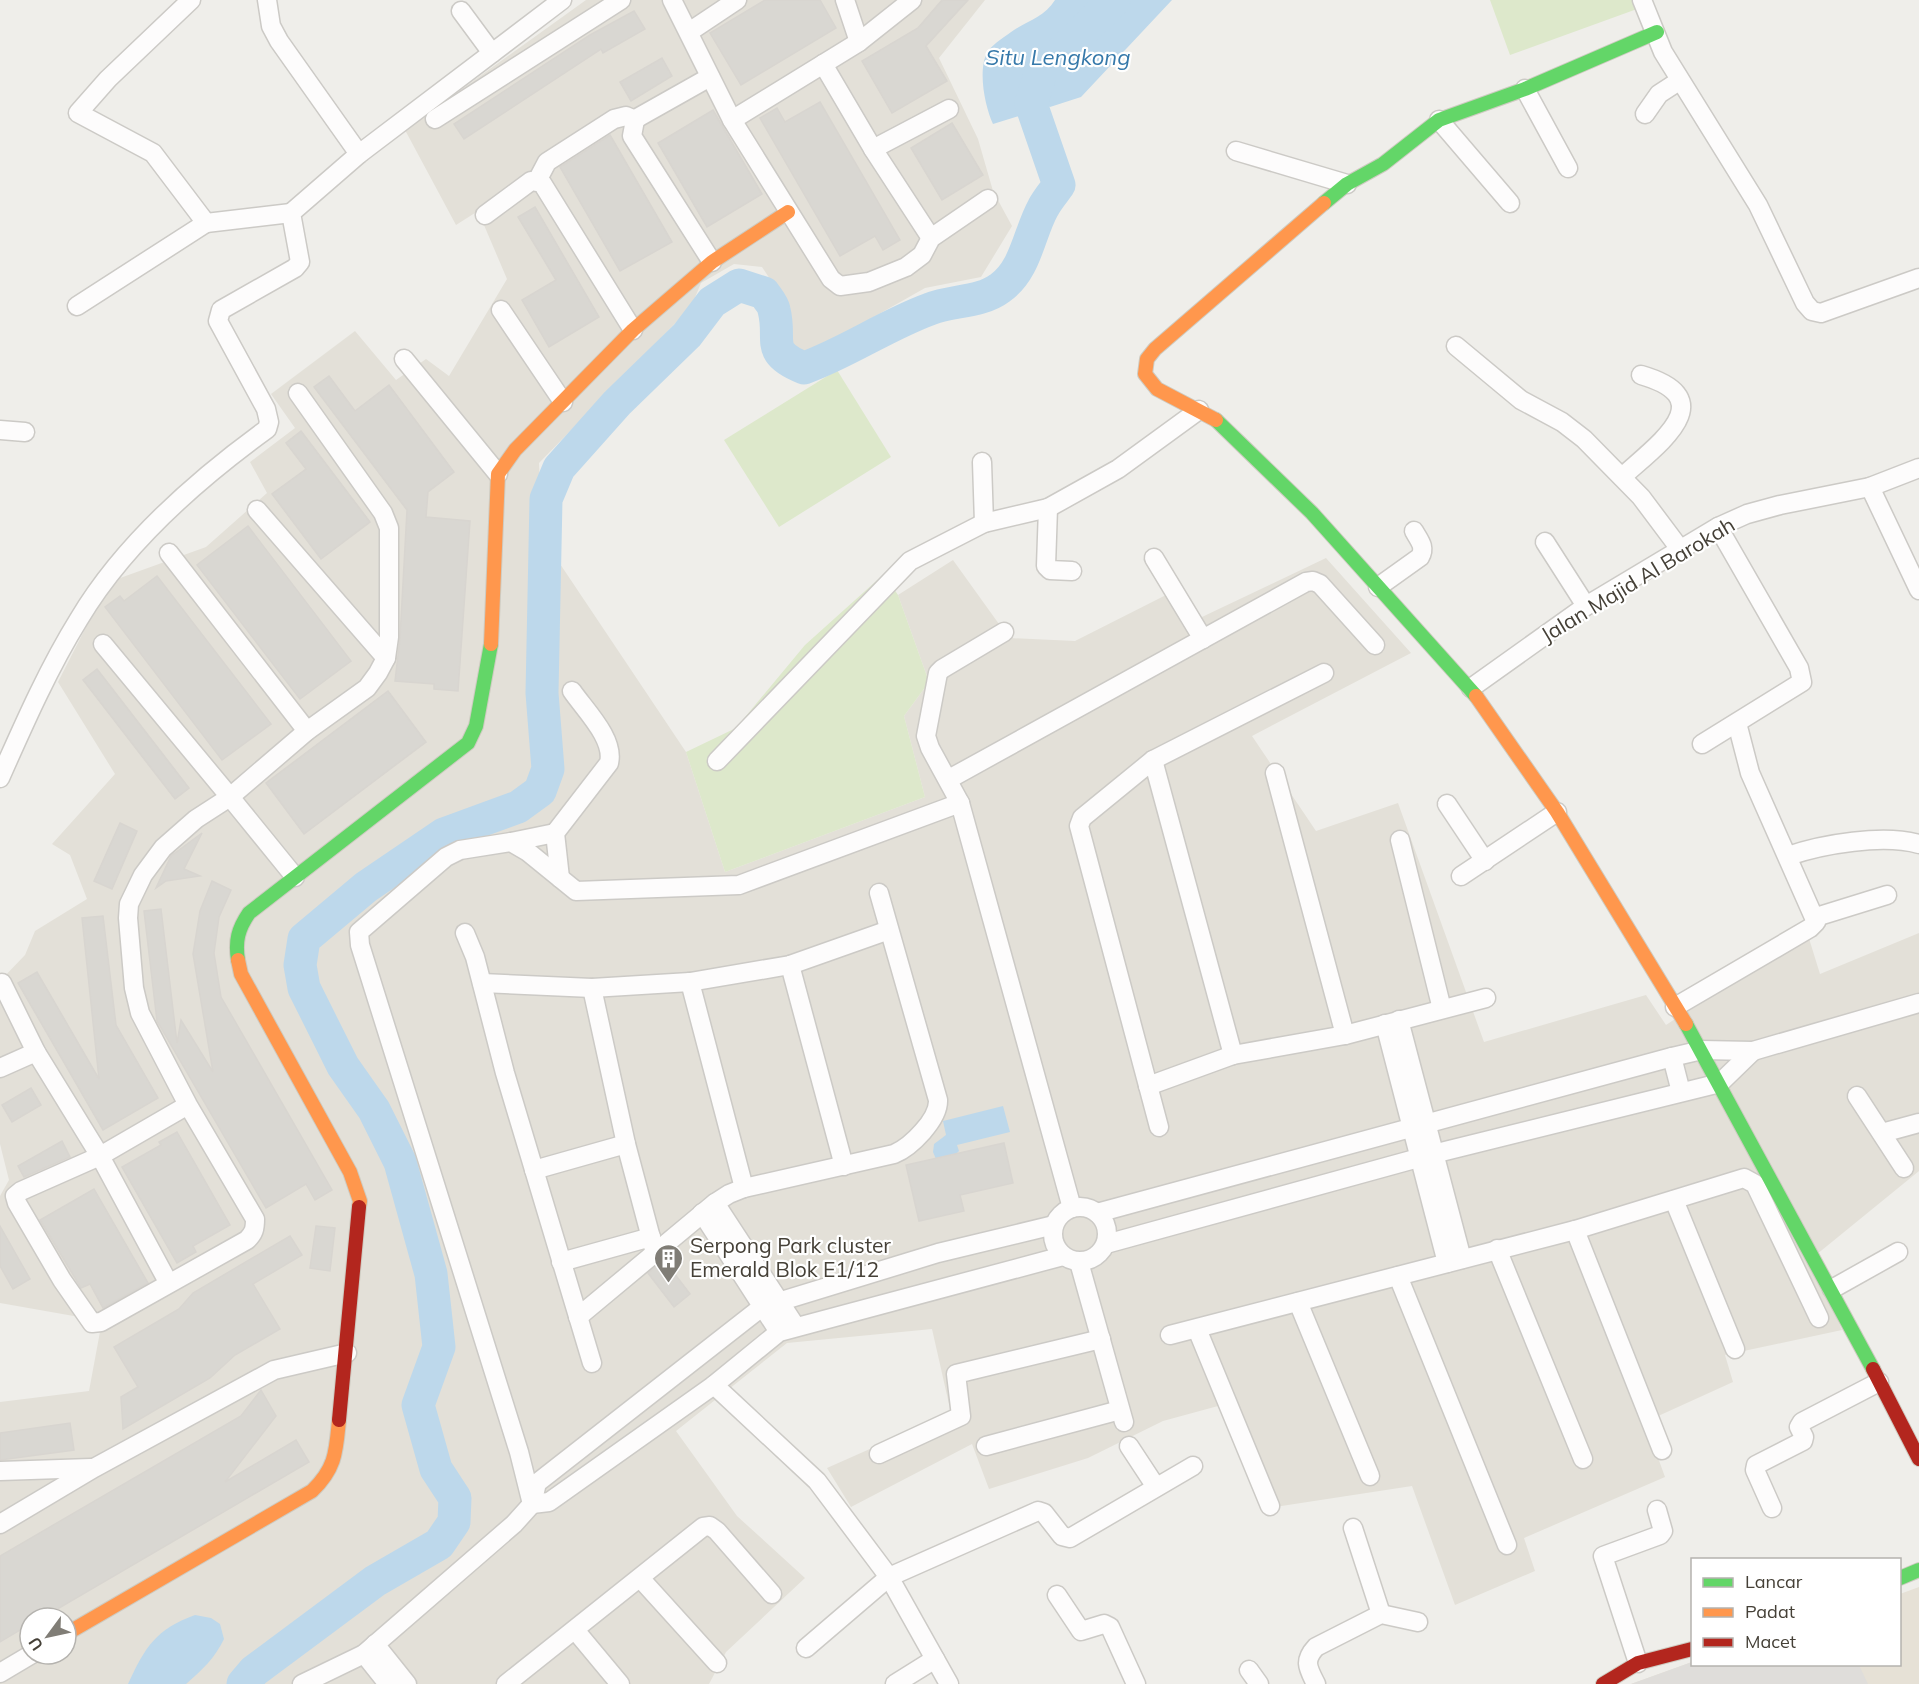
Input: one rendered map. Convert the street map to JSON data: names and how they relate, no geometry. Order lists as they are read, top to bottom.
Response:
{
  "streets": {
    "street": ["Jalan Majid Al Barokah"]
  },
  "water": ["Situ Lengkong"],
  "places": {
    "building": ["Serpong Park cluster Emerald Blok E1/12"]
  },
  "legend": ["Lancar", "Padat", "Macet"],
  "north": "bottom left"
}
